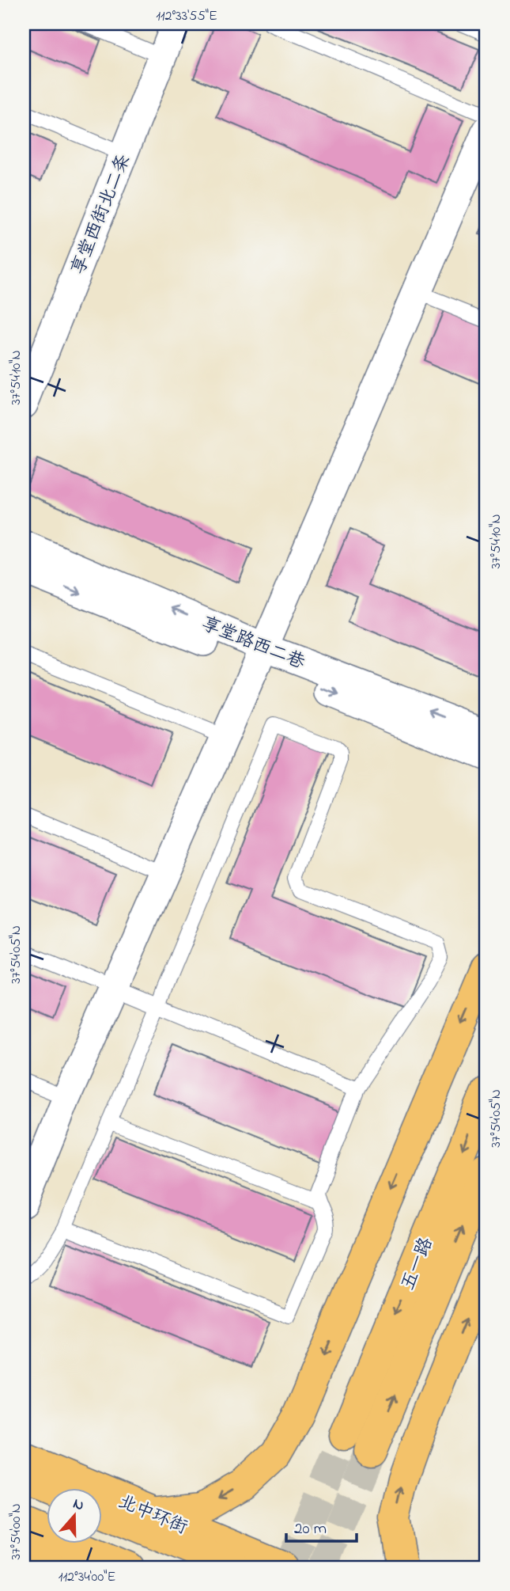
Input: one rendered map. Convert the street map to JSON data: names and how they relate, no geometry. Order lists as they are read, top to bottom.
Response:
{
  "streets": {
    "main road": ["五一路", "北中环街"],
    "street": ["享堂西街北二条", "享堂路西二巷"]
  },
  "scale_bar": "20 m",
  "north": "top",
  "coordinates": [
    "112°33'55\"E",
    "37°54'10\"N",
    "37°54'05\"N",
    "37°54'00\"N",
    "112°34'00\"E"
  ]
}
